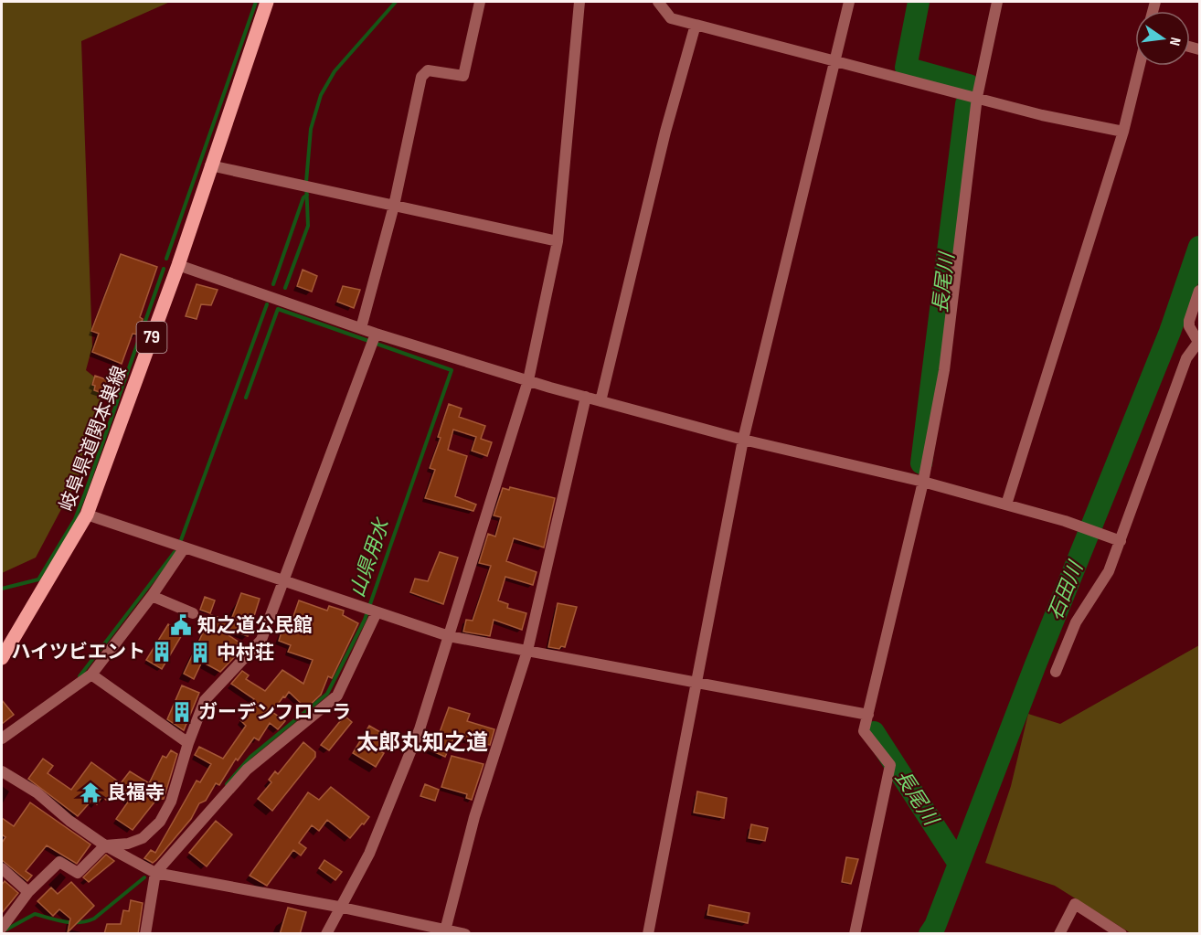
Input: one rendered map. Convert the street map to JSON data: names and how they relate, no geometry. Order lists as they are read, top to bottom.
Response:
{
  "streets": {
    "main road": ["79", "岐阜県道関本巣線"]
  },
  "districts": ["太郎丸知之道"],
  "water": ["長尾川", "山県用水", "石田川"],
  "places": {
    "public building": ["知之道公民館"],
    "building": ["ハイツビエント", "中村荘", "ガーデンフローラ"],
    "temple": ["良福寺"]
  },
  "north": "right"
}
